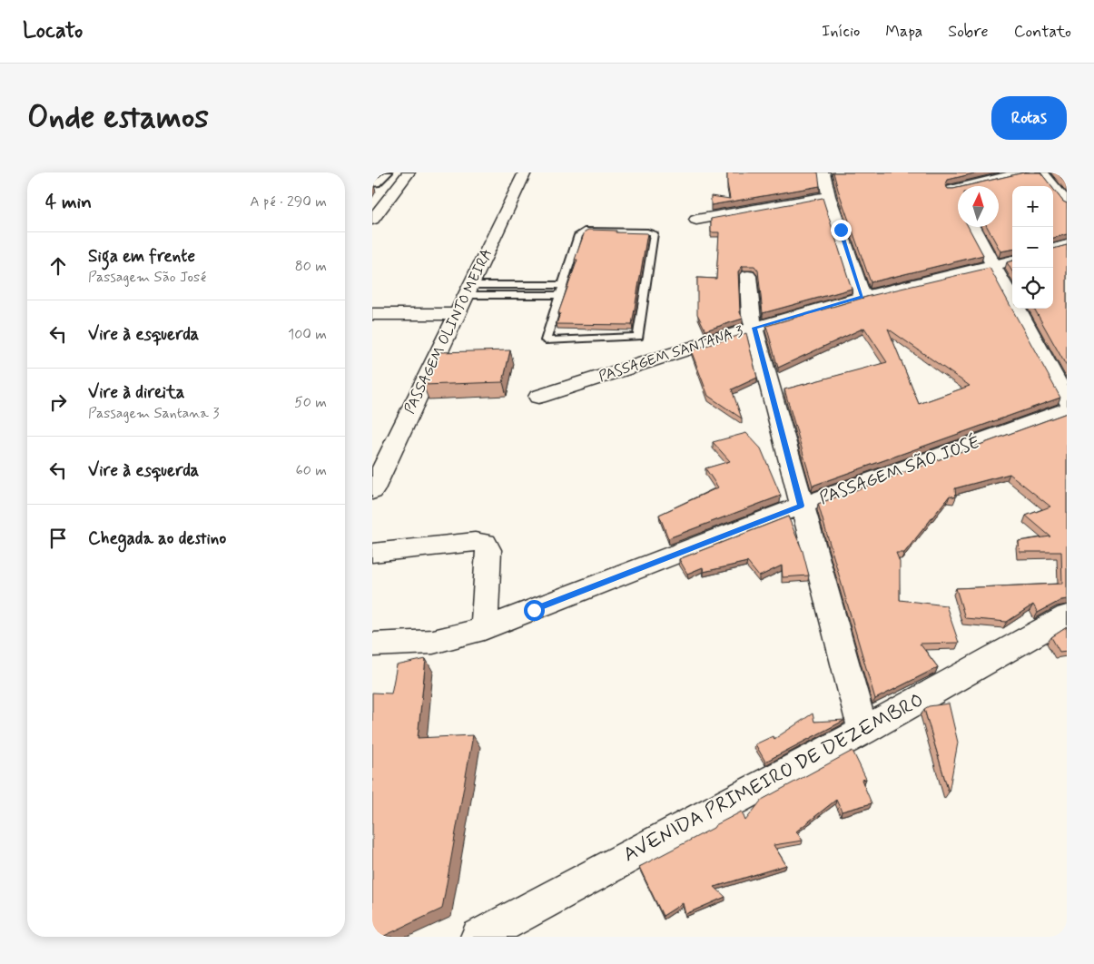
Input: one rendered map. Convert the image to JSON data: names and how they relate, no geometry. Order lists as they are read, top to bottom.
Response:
{
  "streets": {
    "street": [
      "PASSAGEM OLINTO MEIRA",
      "PASSAGEM SANTANA 3",
      "PASSAGEM SÃO JOSÉ",
      "AVENIDA PRIMEIRO DE DEZEMBRO"
    ]
  },
  "north": "top",
  "page": {
    "header": "Locato",
    "nav": [
      "Início",
      "Mapa",
      "Sobre",
      "Contato"
    ],
    "buttons": "Rotas",
    "title": "Onde estamos",
    "heading": ["4 min", "A pé · 290 m"],
    "map_buttons": ["+", "−"],
    "list": [
      ["Siga em frente", "Passagem São José", "80 m"],
      ["Vire à esquerda", "100 m"],
      ["Vire à direita", "Passagem Santana 3", "50 m"],
      ["Vire à esquerda", "60 m"],
      "Chegada ao destino"
    ]
  }
}
